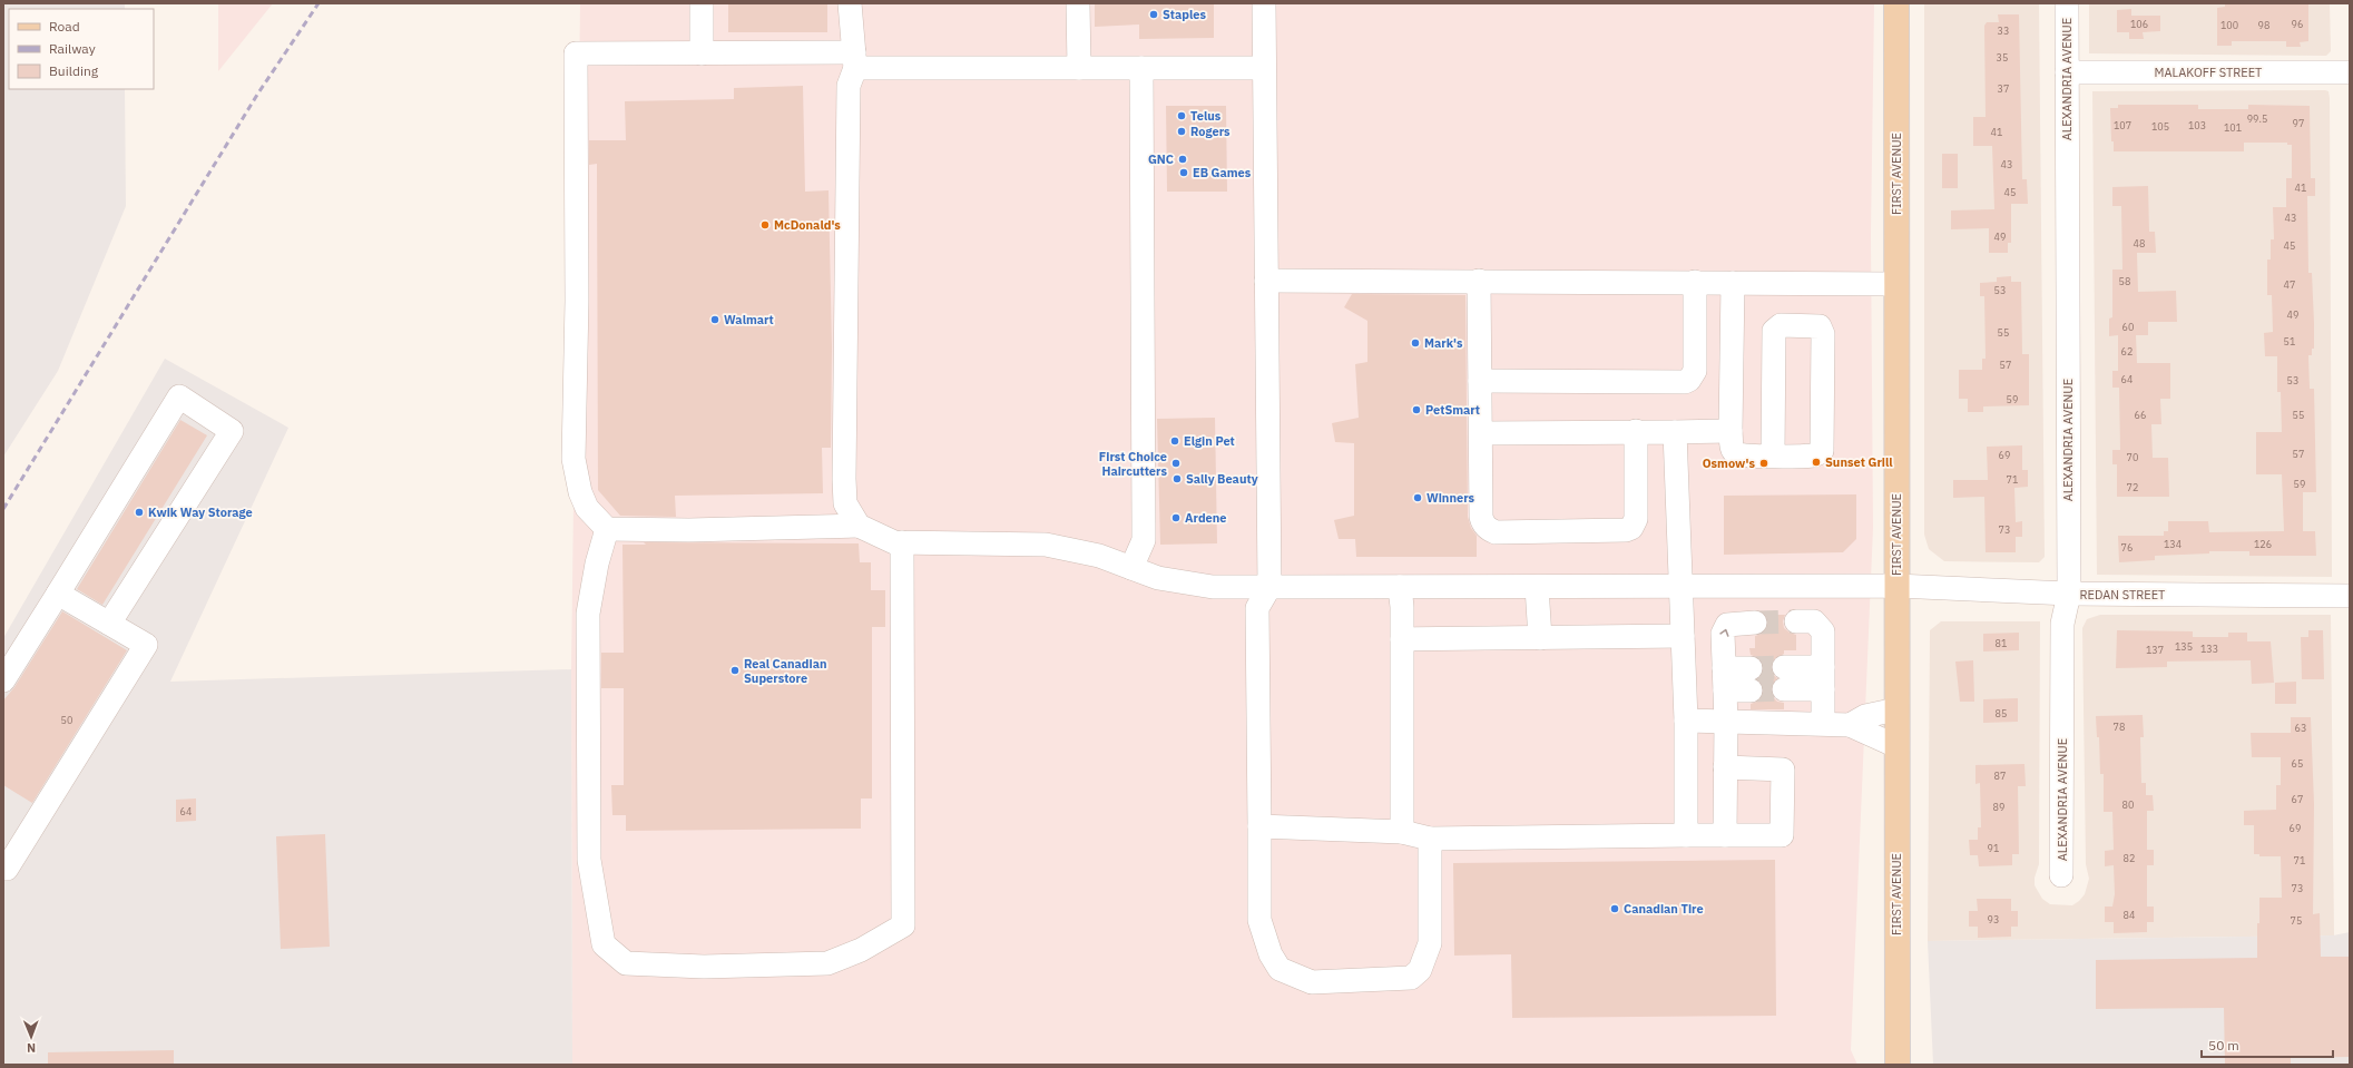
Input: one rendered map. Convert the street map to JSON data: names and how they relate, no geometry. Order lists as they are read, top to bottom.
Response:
{
  "streets": {
    "main road": ["FIRST AVENUE"],
    "street": ["MALAKOFF STREET", "ALEXANDRIA AVENUE", "REDAN STREET"]
  },
  "crossings": [
    ["MALAKOFF STREET", "ALEXANDRIA AVENUE"],
    ["ALEXANDRIA AVENUE", "REDAN STREET"],
    ["FIRST AVENUE", "REDAN STREET"]
  ],
  "places": [
    "Staples",
    "Telus",
    "Rogers",
    "GNC",
    "EB Games",
    "McDonald's",
    "Walmart",
    "Mark's",
    "PetSmart",
    "Elgin Pet",
    "Sunset Grill",
    "First Choice Haircutters",
    "Osmow's",
    "Sally Beauty",
    "Winners",
    "Kwik Way Storage",
    "Ardene",
    "Real Canadian Superstore",
    "Canadian Tire"
  ],
  "house_numbers": [
    "106",
    "96",
    "100",
    "98",
    "33",
    "35",
    "37",
    "99.5",
    "97",
    "107",
    "103",
    "105",
    "101",
    "41",
    "43",
    "41",
    "45",
    "43",
    "49",
    "48",
    "45",
    "58",
    "47",
    "53",
    "49",
    "60",
    "55",
    "51",
    "62",
    "57",
    "64",
    "53",
    "59",
    "66",
    "55",
    "57",
    "69",
    "70",
    "71",
    "59",
    "72",
    "73",
    "134",
    "126",
    "76",
    "81",
    "135",
    "133",
    "137",
    "85",
    "50",
    "78",
    "63",
    "65",
    "87",
    "67",
    "80",
    "89",
    "64",
    "69",
    "91",
    "82",
    "71",
    "73",
    "84",
    "93",
    "75"
  ],
  "legend": ["Road", "Railway", "Building"],
  "scale_bar": "50 m",
  "north": "bottom"
}
